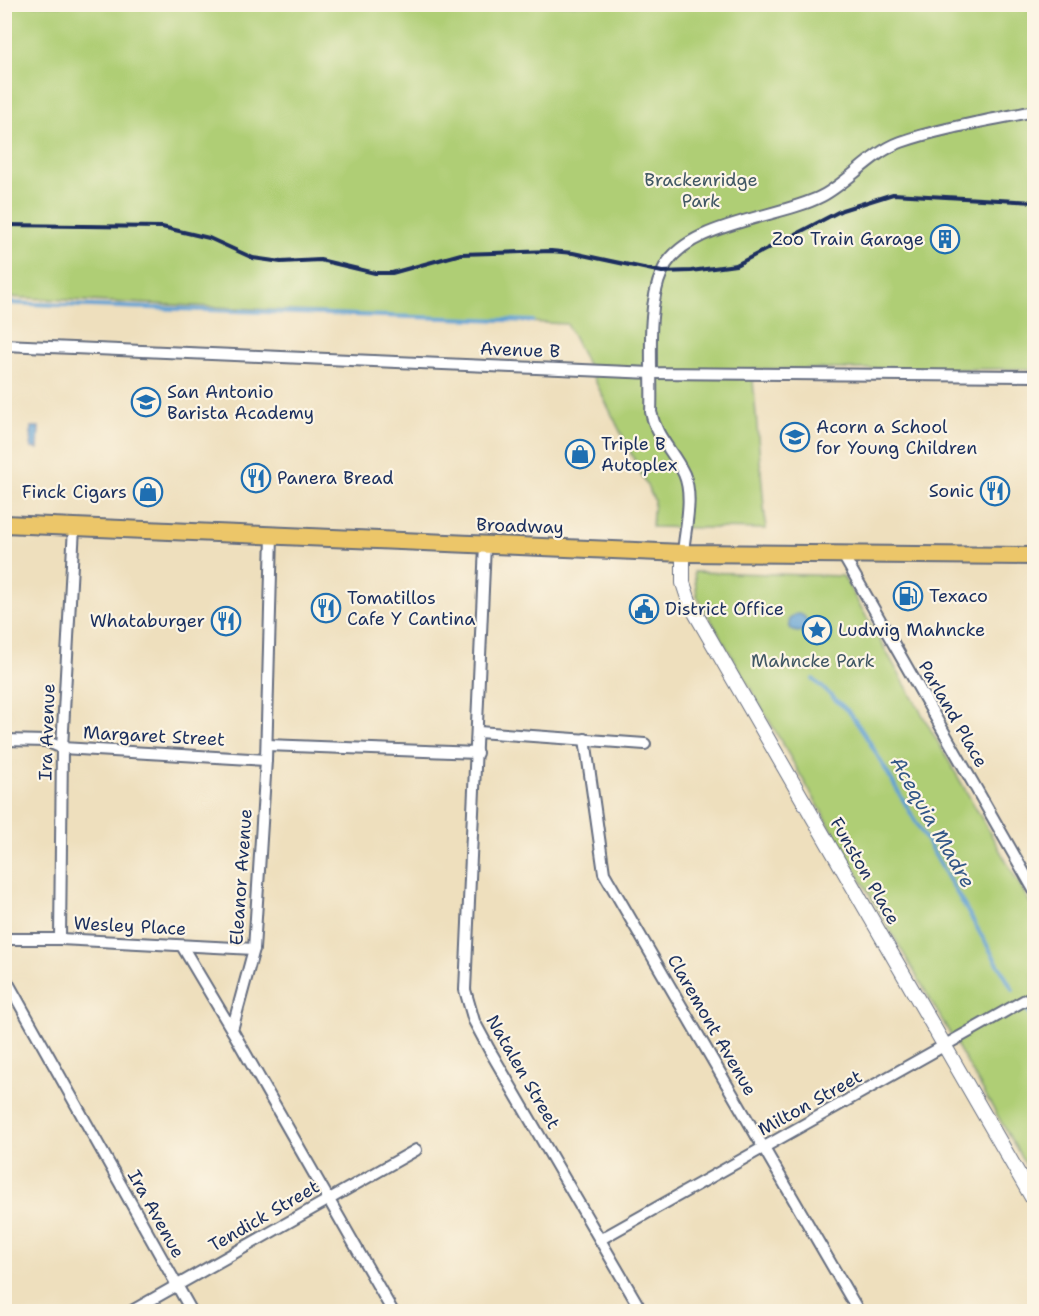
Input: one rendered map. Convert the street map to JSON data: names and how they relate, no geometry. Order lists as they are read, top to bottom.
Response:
{
  "streets": {
    "main road": ["Broadway"],
    "street": [
      "Avenue B",
      "Parland Place",
      "Ira Avenue",
      "Margaret Street",
      "Funston Place",
      "Eleanor Avenue",
      "Wesley Place",
      "Claremont Avenue",
      "Natalen Street",
      "Milton Street",
      "Tendick Street"
    ]
  },
  "crossings": [
    ["Broadway", "Parland Place"],
    ["Broadway", "Ira Avenue"],
    ["Broadway", "Funston Place"],
    ["Ira Avenue", "Margaret Street"],
    ["Ira Avenue", "Wesley Place"],
    ["Ira Avenue", "Tendick Street"],
    ["Margaret Street", "Eleanor Avenue"],
    ["Funston Place", "Milton Street"],
    ["Eleanor Avenue", "Wesley Place"],
    ["Claremont Avenue", "Milton Street"],
    ["Natalen Street", "Milton Street"]
  ],
  "water": ["Acequia Madre"],
  "parks": ["Brackenridge Park", "Mahncke Park"],
  "places": {
    "building": ["Zoo Train Garage"],
    "school or university": ["San Antonio Barista Academy", "Acorn a School for Young Children"],
    "shop": ["Triple B Autoplex", "Finck Cigars"],
    "restaurant": [
      "Panera Bread",
      "Sonic",
      "Tomatillos Cafe Y Cantina",
      "Whataburger"
    ],
    "fuel station": ["Texaco"],
    "public building": ["District Office"],
    "place": ["Ludwig Mahncke"]
  }
}
